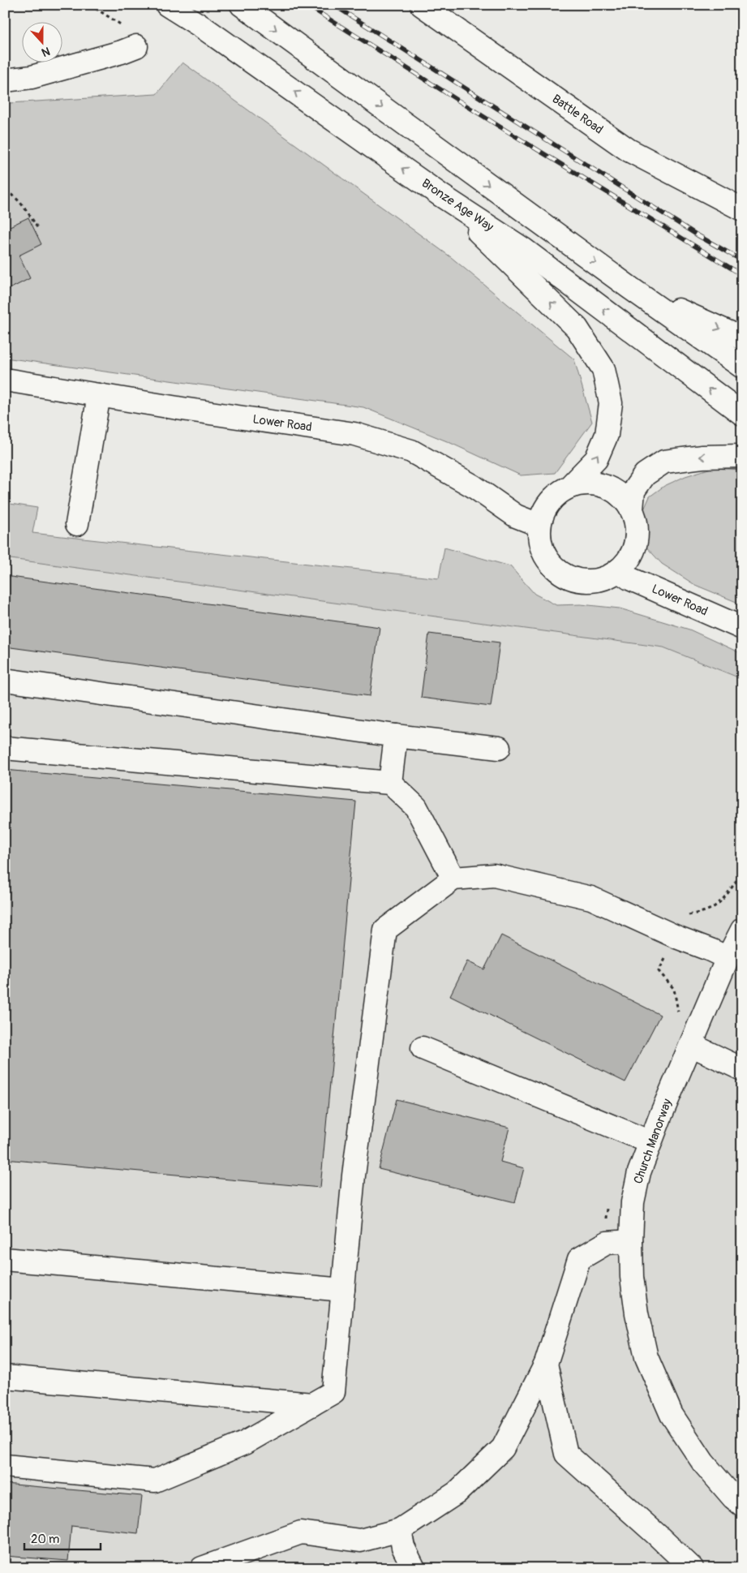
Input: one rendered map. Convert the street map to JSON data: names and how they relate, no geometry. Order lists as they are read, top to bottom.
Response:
{
  "streets": {
    "main road": [
      "Battle Road",
      "Bronze Age Way",
      "Lower Road",
      "Church Manorway"
    ]
  },
  "scale_bar": "20 m",
  "north": "bottom"
}
